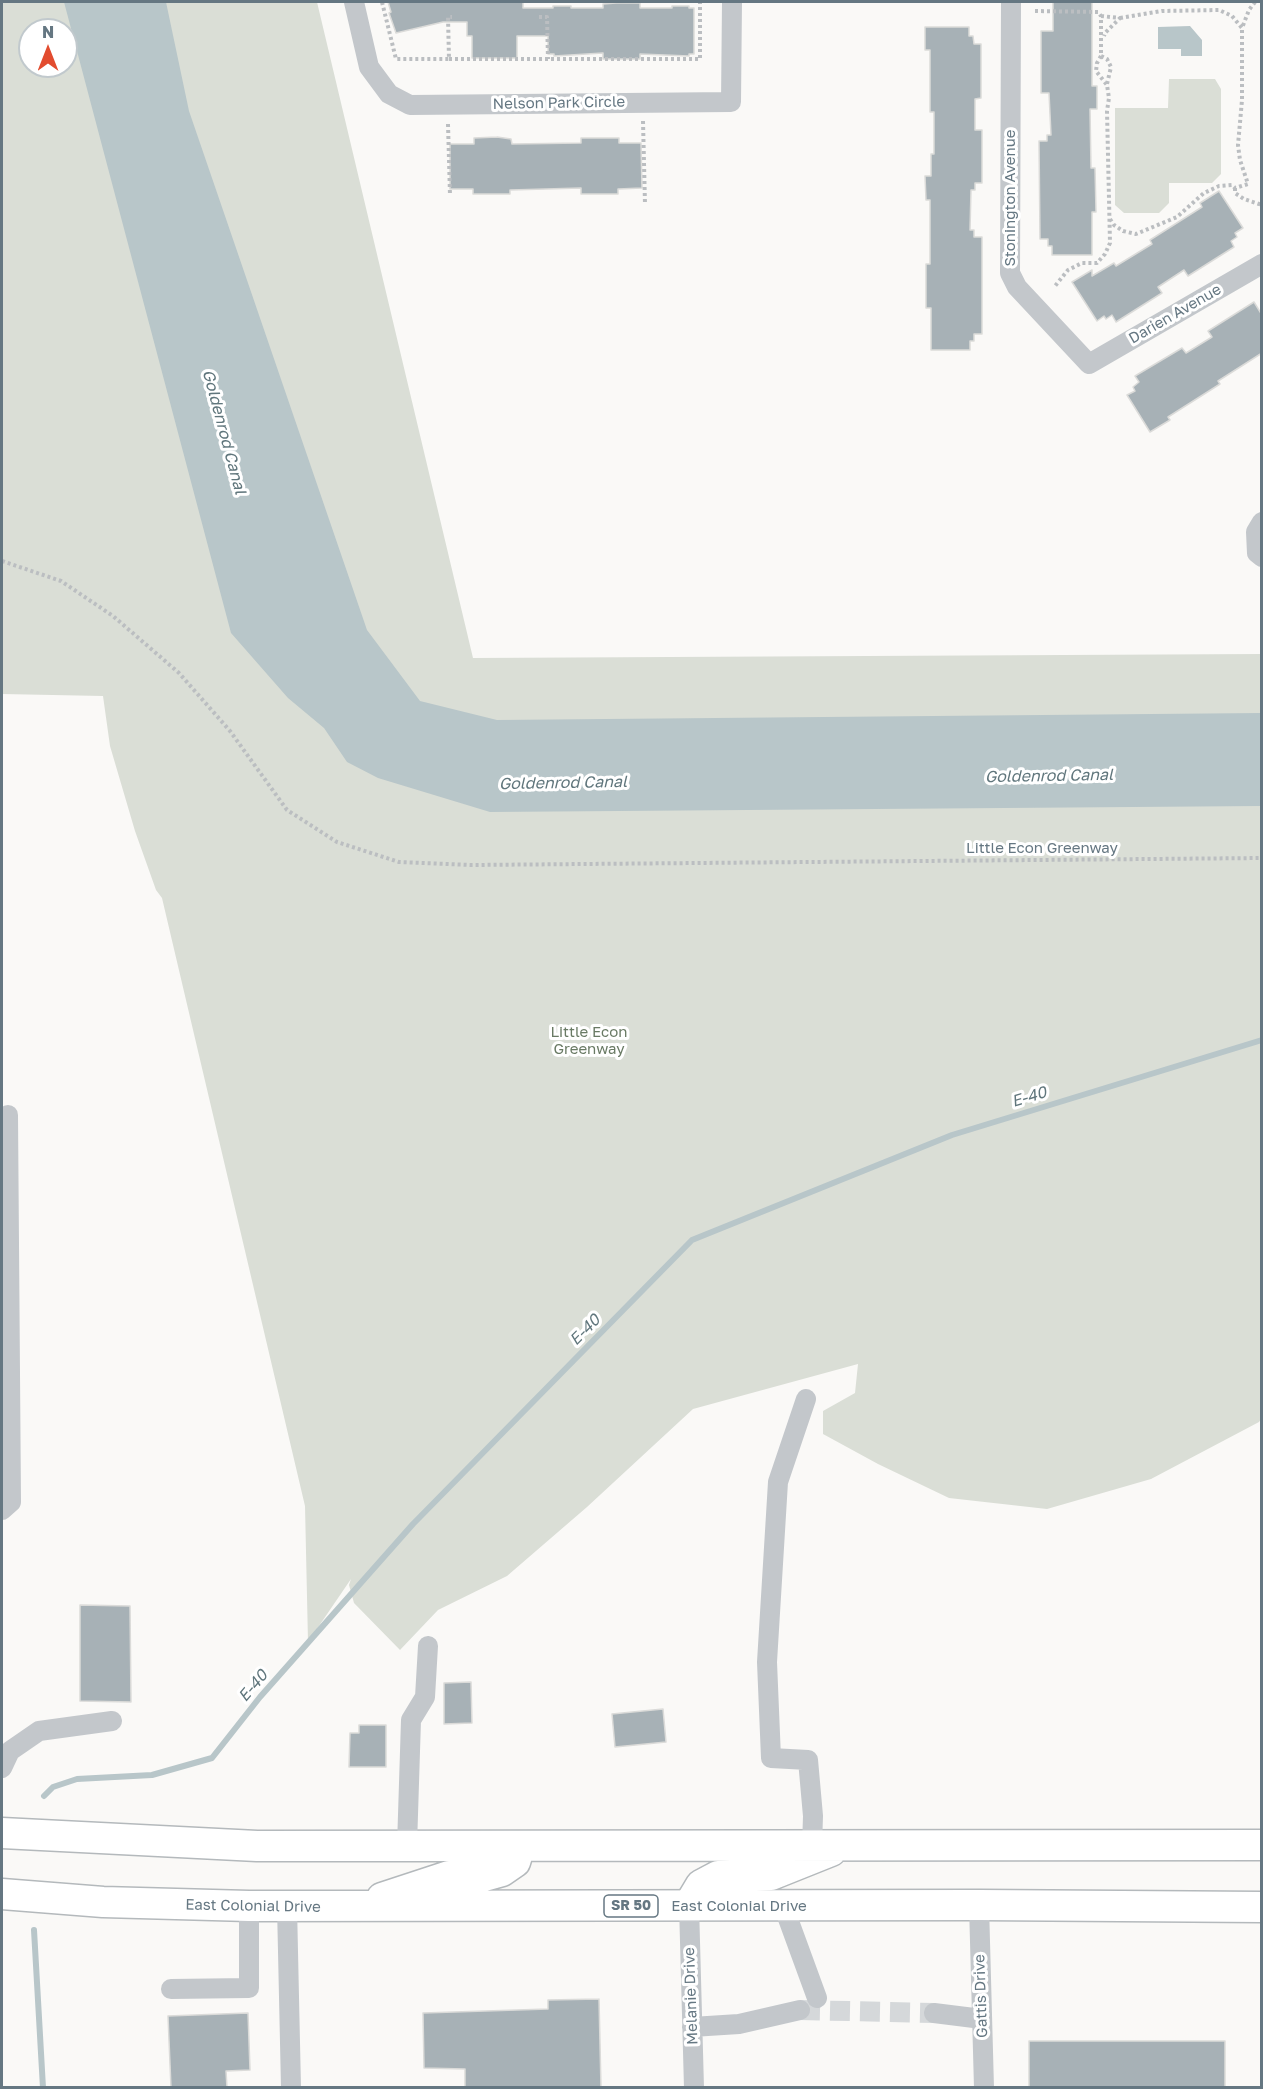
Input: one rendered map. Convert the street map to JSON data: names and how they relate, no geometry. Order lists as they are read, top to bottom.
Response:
{
  "streets": {
    "highway": ["East Colonial Drive", "SR 50"],
    "street": [
      "Nelson Park Circle",
      "Stonington Avenue",
      "Darien Avenue",
      "Melanie Drive",
      "Gattis Drive"
    ],
    "path": ["Little Econ Greenway"]
  },
  "crossings": [
    ["Stonington Avenue", "Darien Avenue"],
    ["East Colonial Drive", "Melanie Drive"],
    ["East Colonial Drive", "Gattis Drive"]
  ],
  "water": ["Goldenrod Canal", "E-40"],
  "parks": ["Little Econ Greenway"],
  "north": "top"
}
